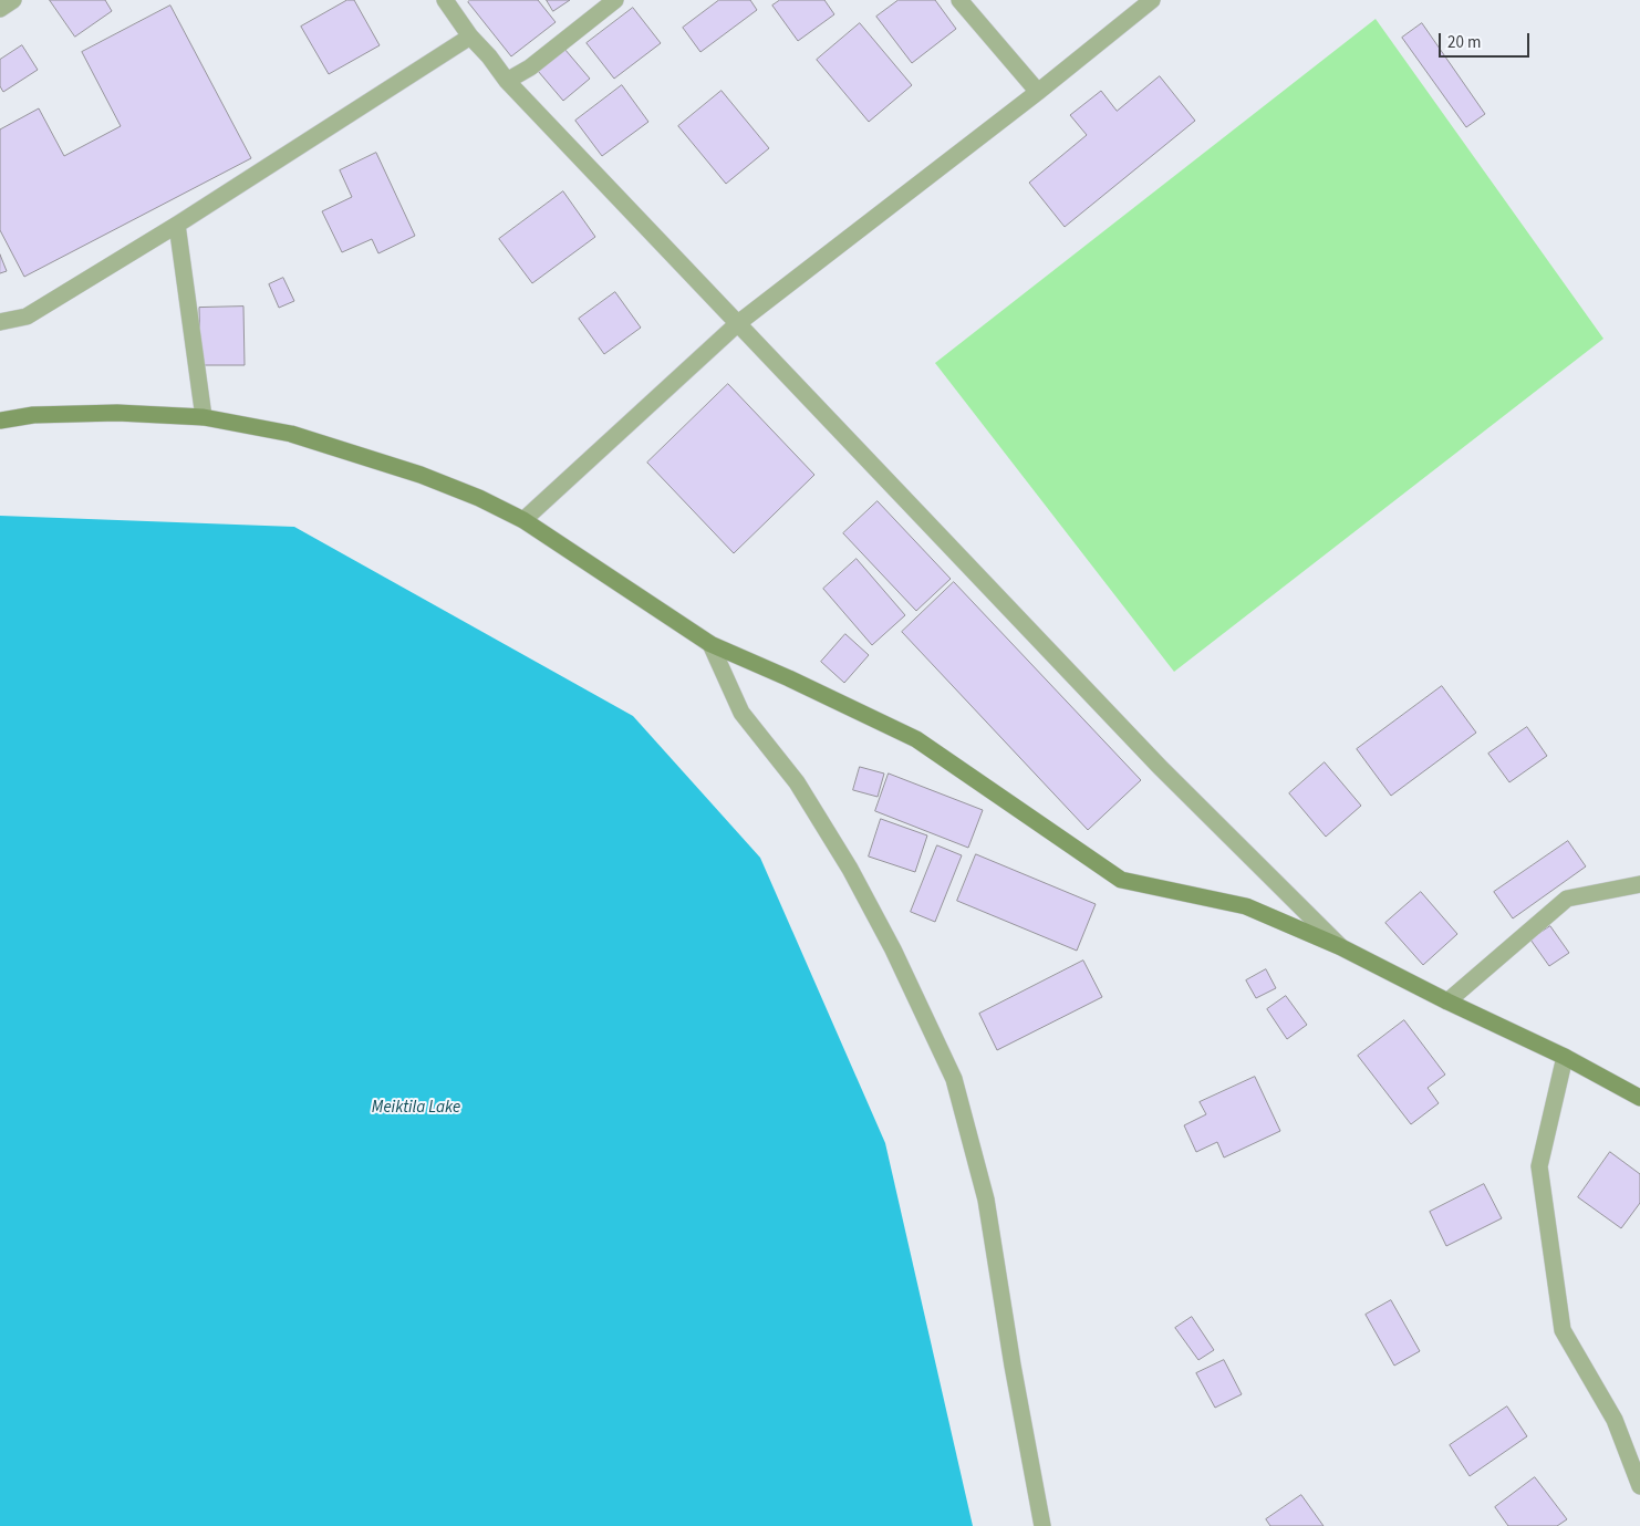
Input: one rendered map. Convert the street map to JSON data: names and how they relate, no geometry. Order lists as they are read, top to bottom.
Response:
{
  "water": ["Meiktila Lake"],
  "scale_bar": "20 m"
}
